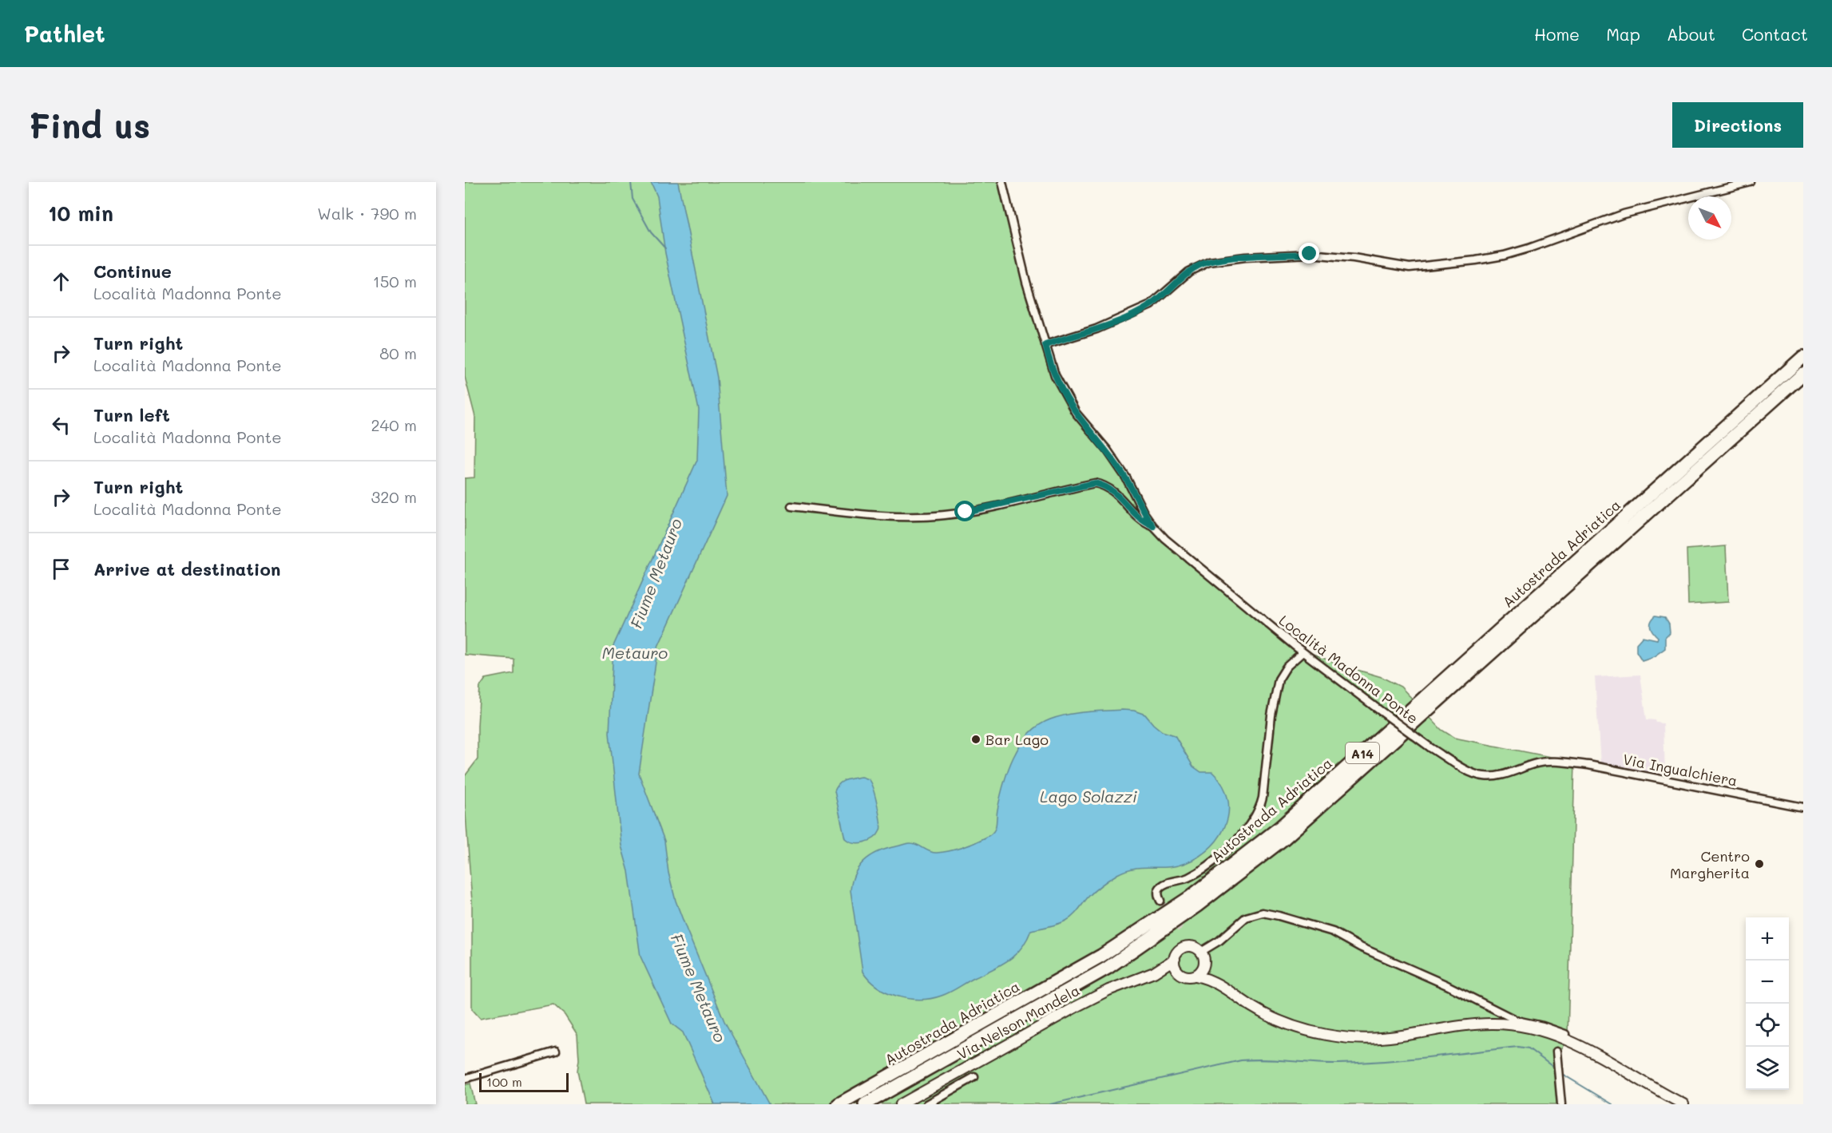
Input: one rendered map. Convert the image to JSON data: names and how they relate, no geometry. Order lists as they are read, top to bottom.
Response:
{
  "streets": {
    "highway": ["Autostrada Adriatica", "A14"],
    "main road": ["Via Nelson Mandela"],
    "street": ["Località Madonna Ponte", "Via Ingualchiera"]
  },
  "crossings": [
    ["Località Madonna Ponte", "Via Ingualchiera"]
  ],
  "water": ["Fiume Metauro", "Metauro", "Lago Solazzi"],
  "places": ["Bar Lago", "Centro Margherita"],
  "scale_bar": "100 m",
  "north": "bottom right",
  "page": {
    "header": "Pathlet",
    "nav": [
      "Home",
      "Map",
      "About",
      "Contact"
    ],
    "buttons": "Directions",
    "title": "Find us",
    "heading": ["10 min", "Walk · 790 m"],
    "list": [
      ["Continue", "Località Madonna Ponte", "150 m"],
      ["Turn right", "Località Madonna Ponte", "80 m"],
      ["Turn left", "Località Madonna Ponte", "240 m"],
      ["Turn right", "Località Madonna Ponte", "320 m"],
      "Arrive at destination"
    ],
    "map_buttons": ["+", "−"],
    "scale": "100 m"
  }
}
